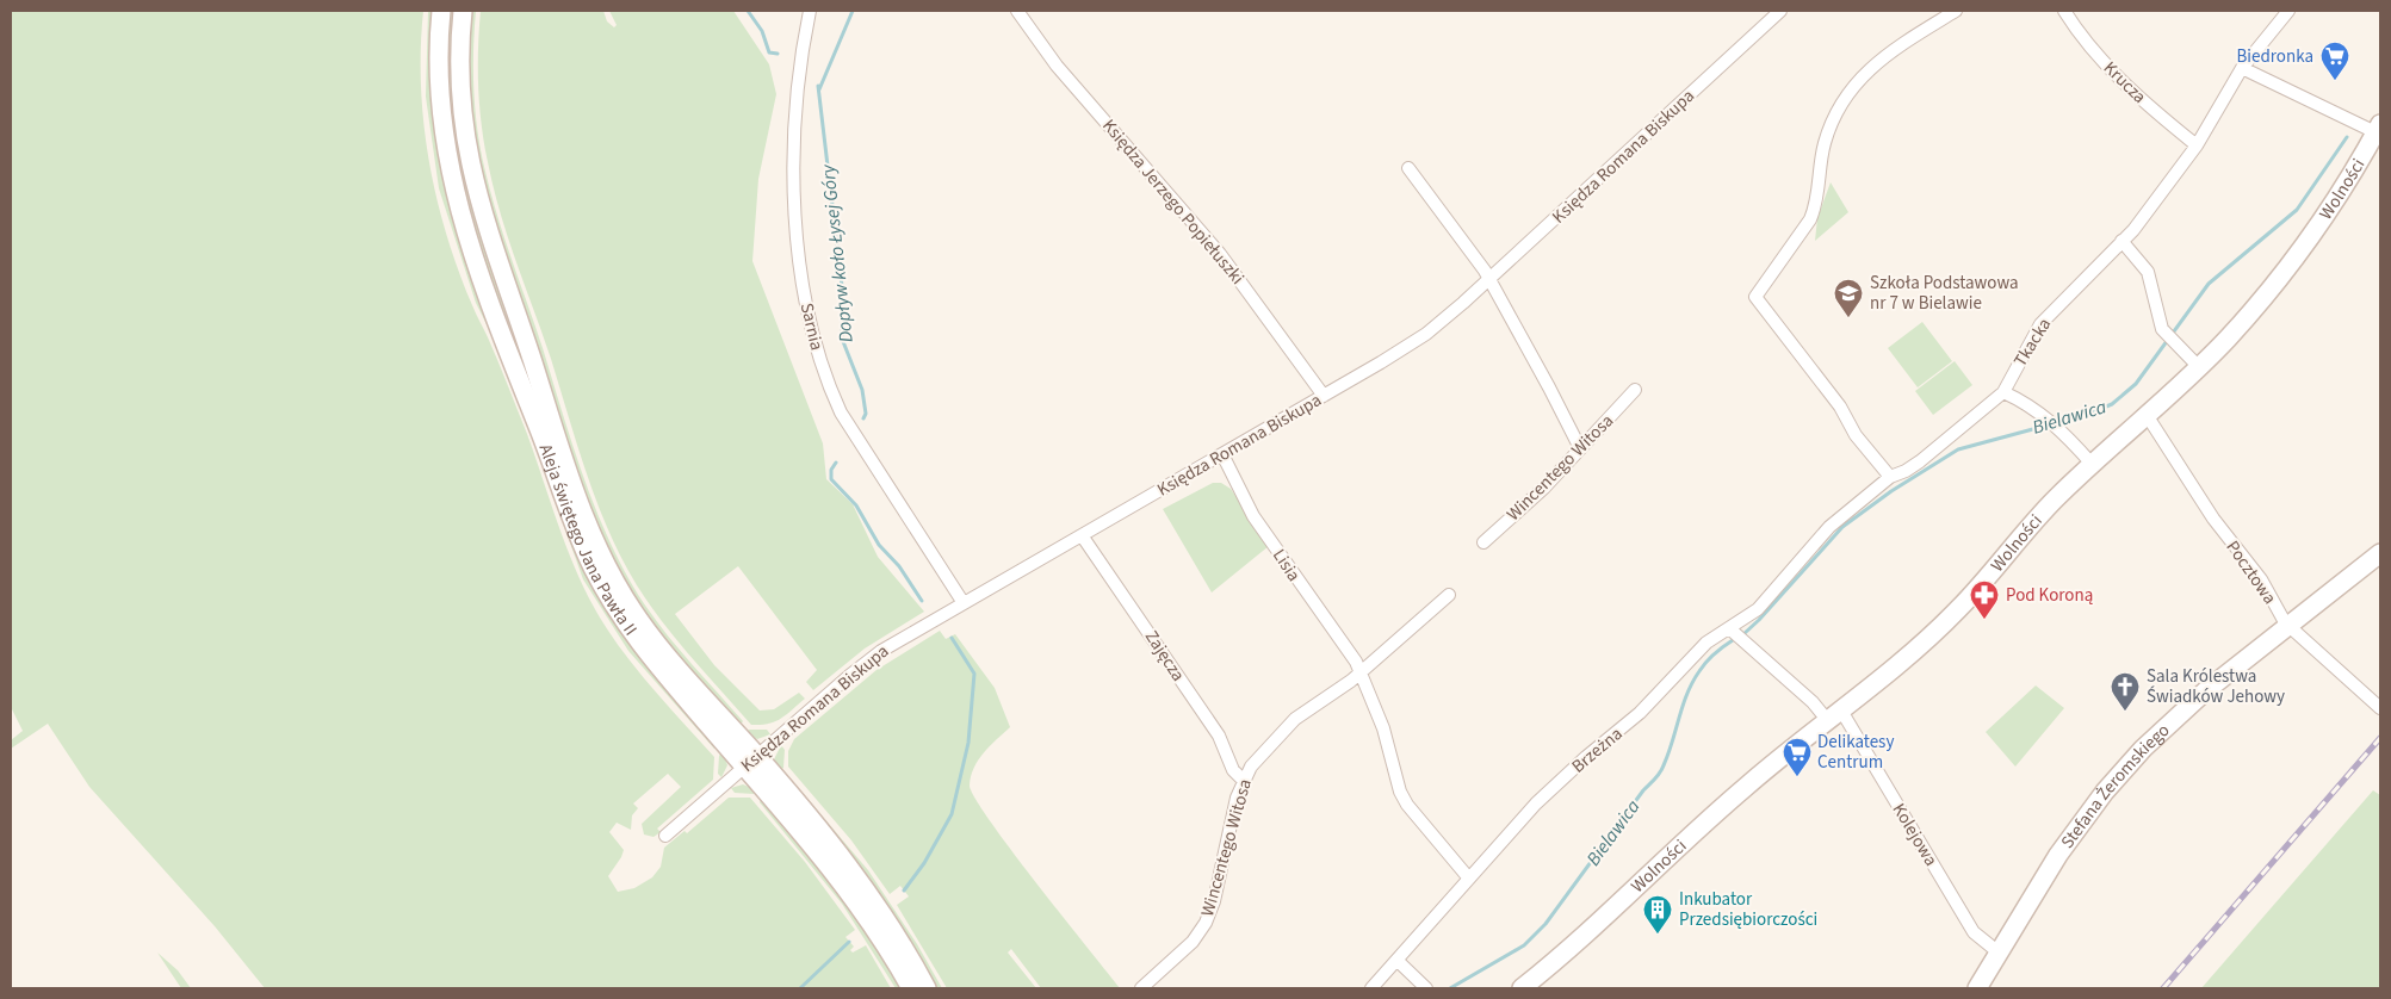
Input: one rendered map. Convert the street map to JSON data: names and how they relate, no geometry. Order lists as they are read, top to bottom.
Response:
{
  "streets": {
    "main road": ["Wolności", "Aleja świętego Jana Pawła II", "Stefana Żeromskiego"],
    "street": [
      "Krucza",
      "Księdza Romana Biskupa",
      "Księdza Jerzego Popiełuszki",
      "Sarnia",
      "Tkacka",
      "Wincentego Witosa",
      "Lisia",
      "Pocztowa",
      "Zajęcza",
      "Brzeżna",
      "Kolejowa"
    ]
  },
  "crossings": [
    ["Krucza", "Tkacka"],
    ["Księdza Romana Biskupa", "Księdza Jerzego Popiełuszki"],
    ["Księdza Romana Biskupa", "Sarnia"],
    ["Księdza Romana Biskupa", "Aleja świętego Jana Pawła II"],
    ["Księdza Romana Biskupa", "Lisia"],
    ["Księdza Romana Biskupa", "Zajęcza"],
    ["Wolności", "Pocztowa"],
    ["Wolności", "Kolejowa"],
    ["Tkacka", "Brzeżna"],
    ["Tkacka", "Kolejowa"],
    ["Wincentego Witosa", "Lisia"],
    ["Wincentego Witosa", "Zajęcza"],
    ["Pocztowa", "Stefana Żeromskiego"],
    ["Brzeżna", "Kolejowa"],
    ["Stefana Żeromskiego", "Kolejowa"]
  ],
  "water": ["Dopływ koło Łysej Góry", "Bielawica"],
  "places": {
    "supermarket": ["Biedronka", "Delikatesy Centrum"],
    "school or university": ["Szkoła Podstawowa nr 7 w Bielawie"],
    "pharmacy": ["Pod Koroną"],
    "church": ["Sala Królestwa Świadków Jehowy"],
    "building": ["Inkubator Przedsiębiorczości"]
  }
}
